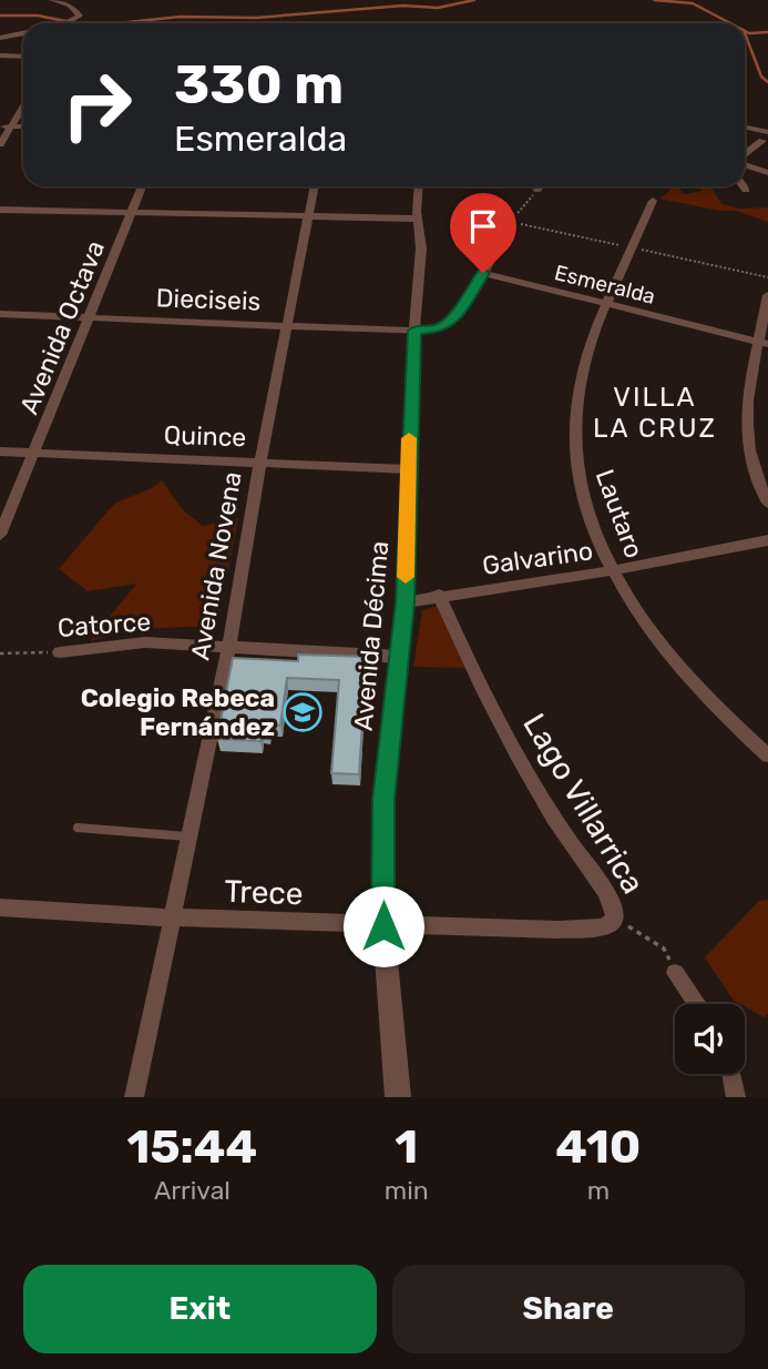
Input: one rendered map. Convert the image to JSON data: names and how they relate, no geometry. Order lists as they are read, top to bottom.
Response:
{
  "streets": {
    "street": [
      "Esmeralda",
      "Dieciseis",
      "Avenida Octava",
      "Quince",
      "Lautaro",
      "Galvarino",
      "Avenida Novena",
      "Catorce",
      "Avenida Décima",
      "Lago Villarrica",
      "Trece"
    ]
  },
  "crossings": [
    ["Esmeralda", "Lautaro"],
    ["Dieciseis", "Avenida Octava"],
    ["Dieciseis", "Avenida Novena"],
    ["Dieciseis", "Avenida Décima"],
    ["Avenida Octava", "Quince"],
    ["Quince", "Avenida Novena"],
    ["Quince", "Avenida Décima"],
    ["Lautaro", "Galvarino"],
    ["Galvarino", "Avenida Décima"],
    ["Galvarino", "Lago Villarrica"],
    ["Avenida Novena", "Catorce"],
    ["Avenida Novena", "Trece"],
    ["Catorce", "Avenida Décima"],
    ["Avenida Décima", "Trece"],
    ["Lago Villarrica", "Trece"]
  ],
  "districts": ["VILLA LA CRUZ"],
  "places": {
    "school or university": ["Colegio Rebeca Fernández"]
  },
  "page": {
    "turn": ["330 m", "Esmeralda"],
    "eta": [
      "15:44",
      "Arrival",
      "1",
      "min",
      "410",
      "m"
    ],
    "buttons": ["Exit", "Share"]
  }
}
